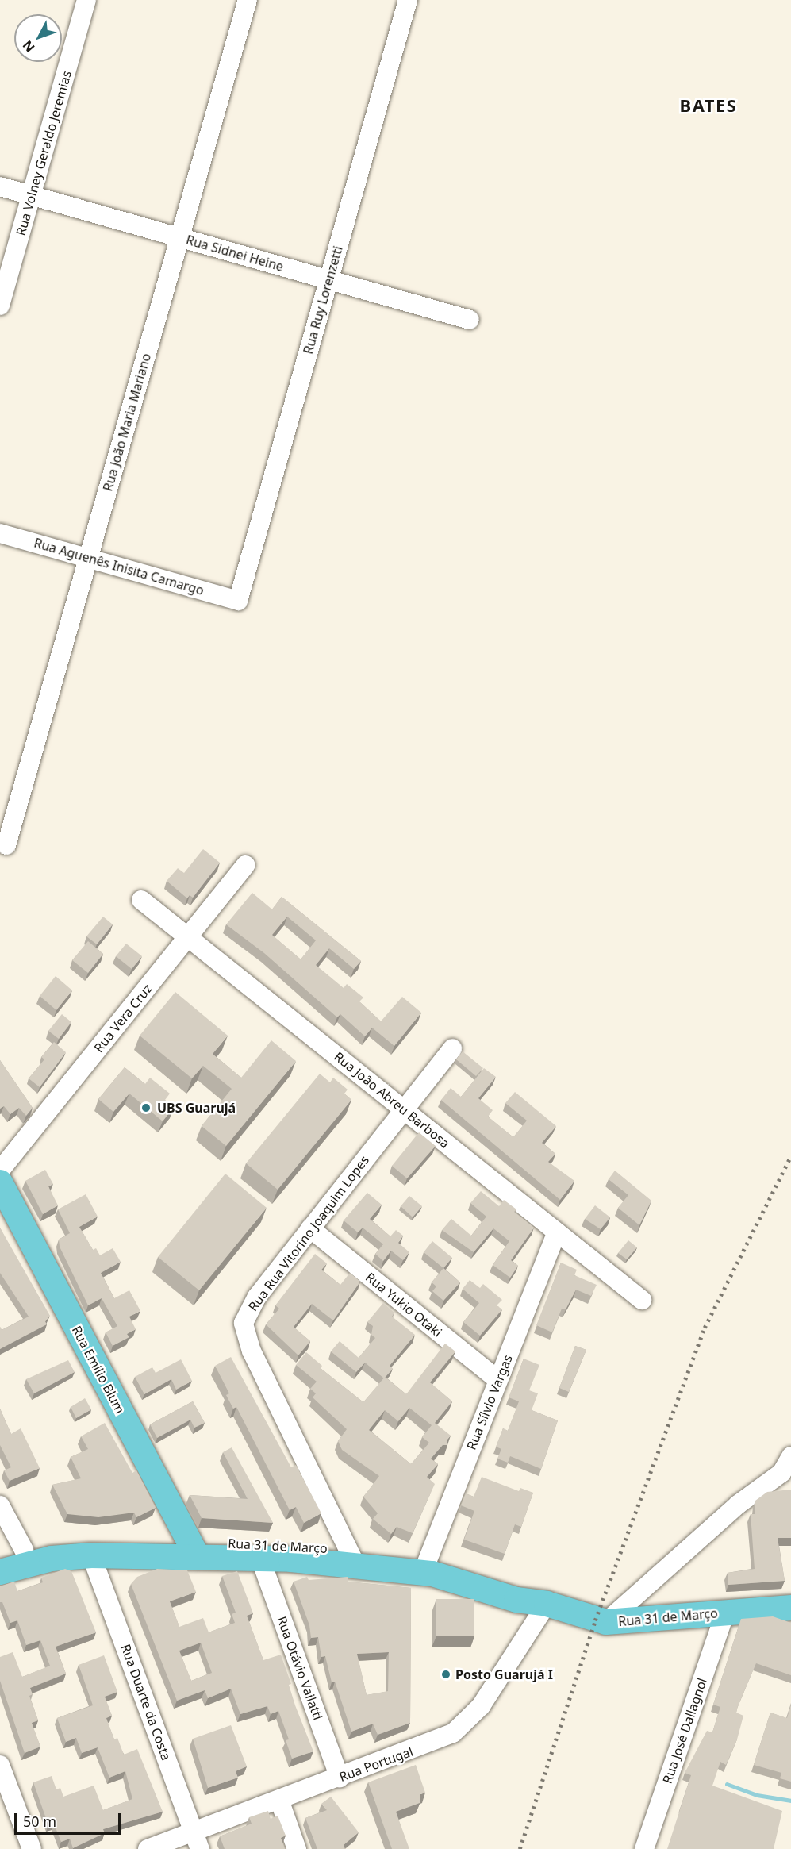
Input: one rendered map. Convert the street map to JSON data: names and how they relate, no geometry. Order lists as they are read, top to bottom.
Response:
{
  "streets": {
    "main road": ["Rua Emílio Blum", "Rua 31 de Março"],
    "street": [
      "Rua Volney Geraldo Jeremias",
      "Rua Sidnei Heine",
      "Rua Ruy Lorenzetti",
      "Rua João Maria Mariano",
      "Rua Aguenês Inisita Camargo",
      "Rua Vera Cruz",
      "Rua João Abreu Barbosa",
      "Rua Rua Vitorino Joaquim Lopes",
      "Rua Yukio Otaki",
      "Rua Sílvio Vargas",
      "Rua Otávio Vailatti",
      "Rua Duarte da Costa",
      "Rua José Dallagnol",
      "Rua Portugal"
    ]
  },
  "crossings": [
    ["Rua Volney Geraldo Jeremias", "Rua Sidnei Heine"],
    ["Rua Sidnei Heine", "Rua Ruy Lorenzetti"],
    ["Rua Sidnei Heine", "Rua João Maria Mariano"],
    ["Rua Ruy Lorenzetti", "Rua Aguenês Inisita Camargo"],
    ["Rua João Maria Mariano", "Rua Aguenês Inisita Camargo"],
    ["Rua Vera Cruz", "Rua João Abreu Barbosa"],
    ["Rua João Abreu Barbosa", "Rua Rua Vitorino Joaquim Lopes"],
    ["Rua João Abreu Barbosa", "Rua Sílvio Vargas"],
    ["Rua Rua Vitorino Joaquim Lopes", "Rua Yukio Otaki"],
    ["Rua Rua Vitorino Joaquim Lopes", "Rua 31 de Março"],
    ["Rua Yukio Otaki", "Rua Sílvio Vargas"],
    ["Rua Emílio Blum", "Rua 31 de Março"],
    ["Rua Sílvio Vargas", "Rua 31 de Março"],
    ["Rua 31 de Março", "Rua Otávio Vailatti"],
    ["Rua 31 de Março", "Rua Duarte da Costa"],
    ["Rua 31 de Março", "Rua José Dallagnol"],
    ["Rua 31 de Março", "Rua Portugal"],
    ["Rua Otávio Vailatti", "Rua Portugal"],
    ["Rua Duarte da Costa", "Rua Portugal"]
  ],
  "districts": ["BATES"],
  "places": ["UBS Guarujá", "Posto Guarujá I"],
  "scale_bar": "50 m",
  "north": "bottom left"
}
